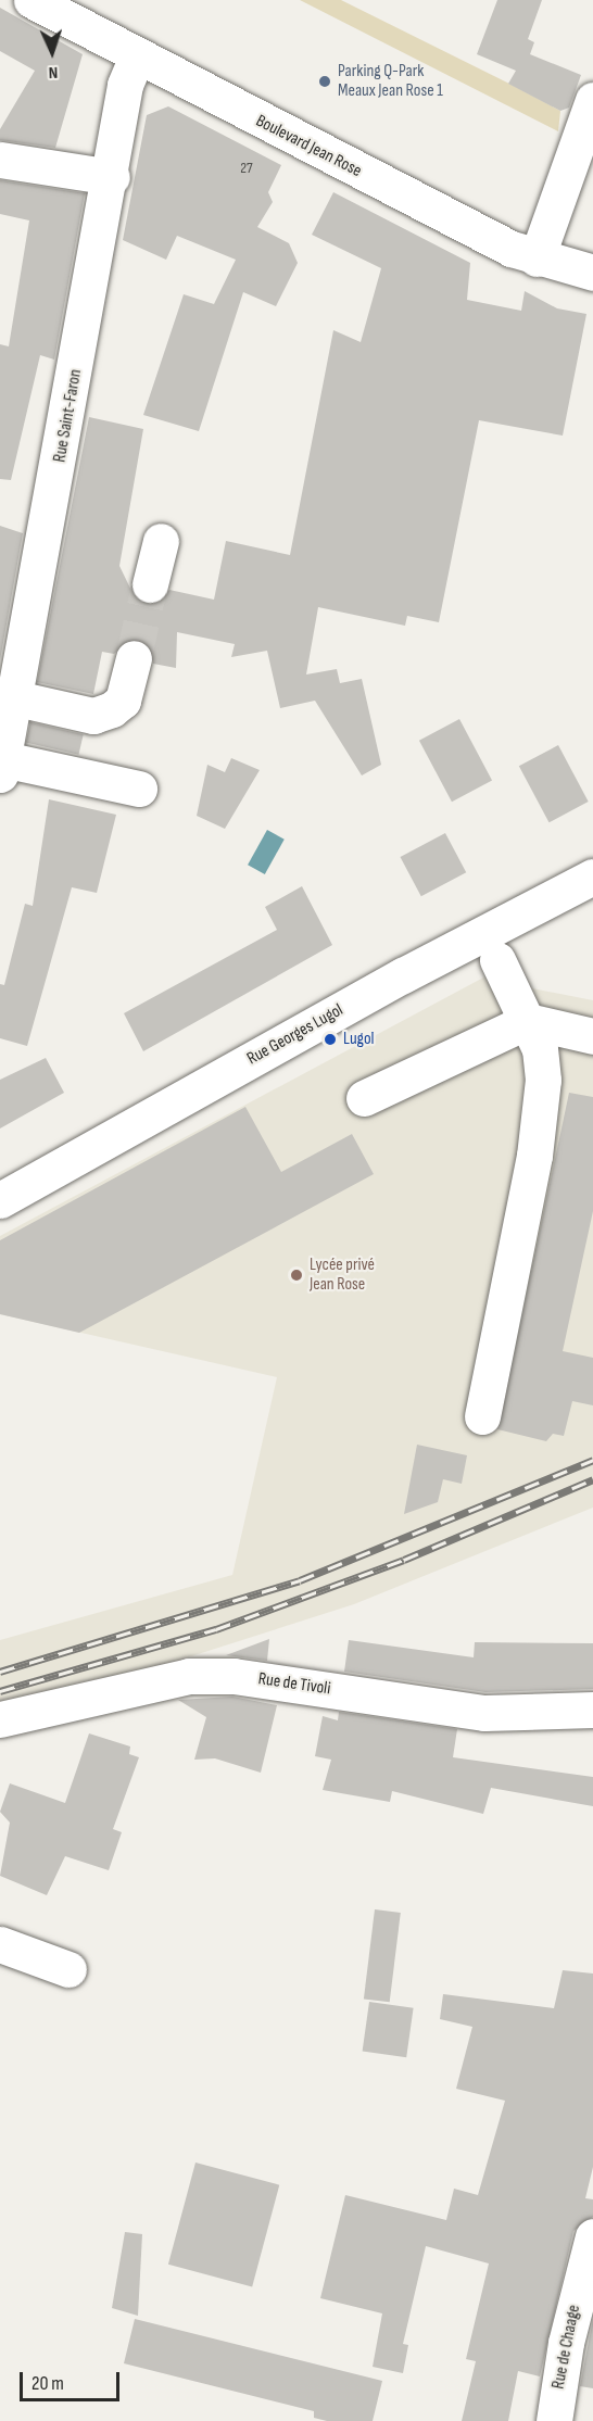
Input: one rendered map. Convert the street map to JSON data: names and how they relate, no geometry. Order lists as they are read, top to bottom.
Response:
{
  "streets": {
    "street": [
      "Boulevard Jean Rose",
      "Rue Saint-Faron",
      "Rue Georges Lugol",
      "Rue de Tivoli",
      "Rue de Chaage"
    ]
  },
  "crossings": [
    ["Boulevard Jean Rose", "Rue Saint-Faron"]
  ],
  "places": ["Parking Q-Park Meaux Jean Rose 1", "Lugol", "Lycée privé Jean Rose"],
  "house_numbers": ["27"],
  "scale_bar": "20 m",
  "north": "bottom"
}
